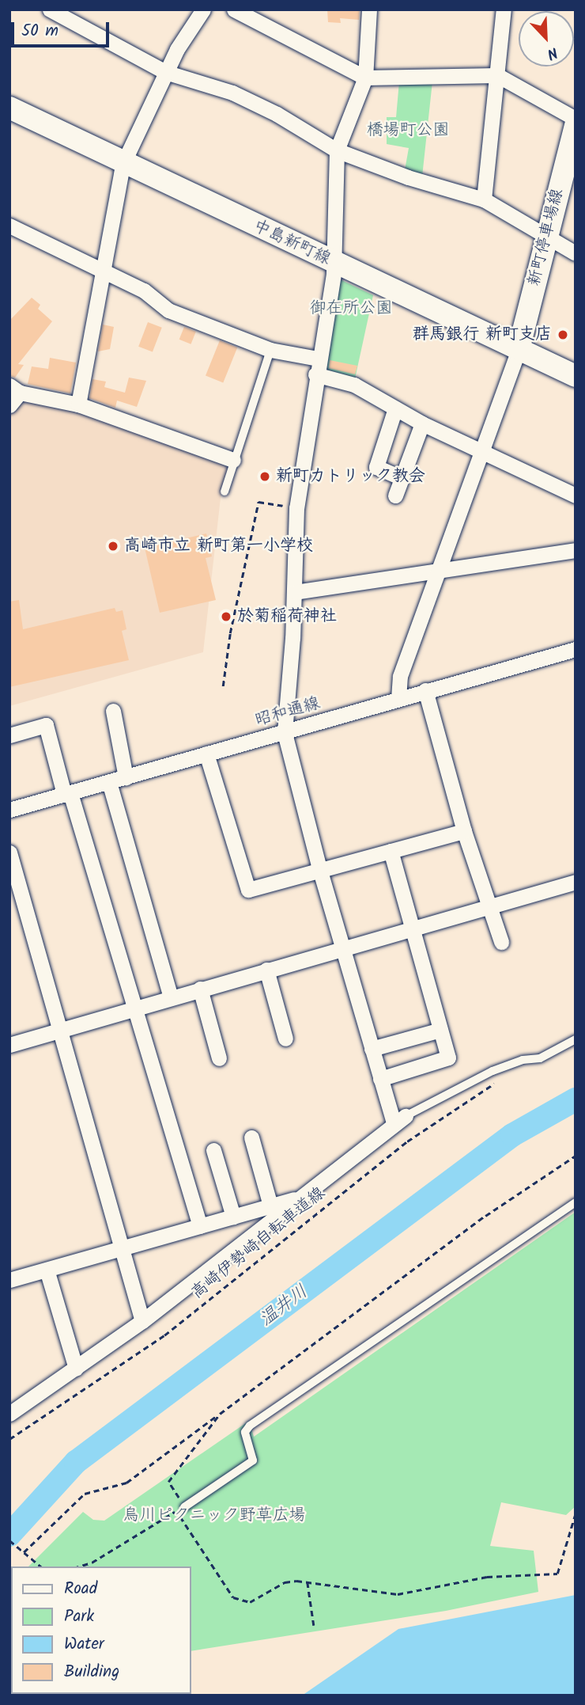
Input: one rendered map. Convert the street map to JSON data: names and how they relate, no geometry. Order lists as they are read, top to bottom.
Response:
{
  "streets": {
    "main road": ["新町停車場線", "中島新町線"],
    "street": ["昭和通線"],
    "path": ["高崎伊勢崎自転車道線"]
  },
  "crossings": [
    ["新町停車場線", "中島新町線"]
  ],
  "water": ["温井川"],
  "parks": ["橋場町公園", "御在所公園", "烏川ピクニック野草広場"],
  "places": [
    "群馬銀行 新町支店",
    "新町カトリック教会",
    "高崎市立 新町第一小学校",
    "於菊稲荷神社"
  ],
  "legend": [
    "Road",
    "Park",
    "Water",
    "Building"
  ],
  "scale_bar": "50 m",
  "north": "bottom right"
}
